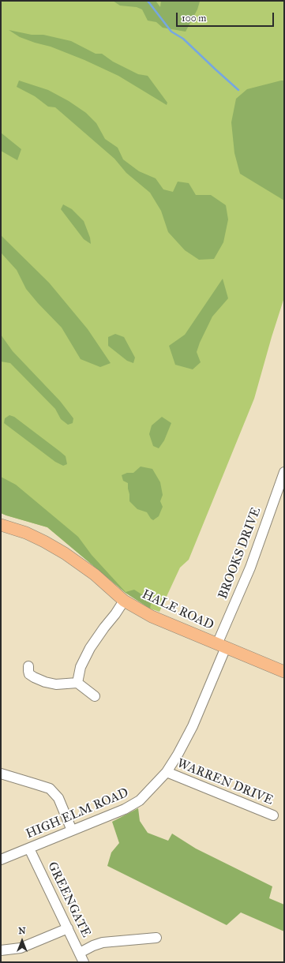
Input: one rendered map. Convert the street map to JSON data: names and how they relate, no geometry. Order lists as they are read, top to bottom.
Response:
{
  "streets": {
    "main road": ["HALE ROAD"],
    "street": [
      "BROOKS DRIVE",
      "WARREN DRIVE",
      "HIGH ELM ROAD",
      "GREENGATE"
    ]
  },
  "crossings": [
    ["BROOKS DRIVE", "HALE ROAD"],
    ["BROOKS DRIVE", "HIGH ELM ROAD"],
    ["HALE ROAD", "HIGH ELM ROAD"],
    ["WARREN DRIVE", "HIGH ELM ROAD"],
    ["HIGH ELM ROAD", "GREENGATE"]
  ],
  "scale_bar": "100 m",
  "north": "top"
}
